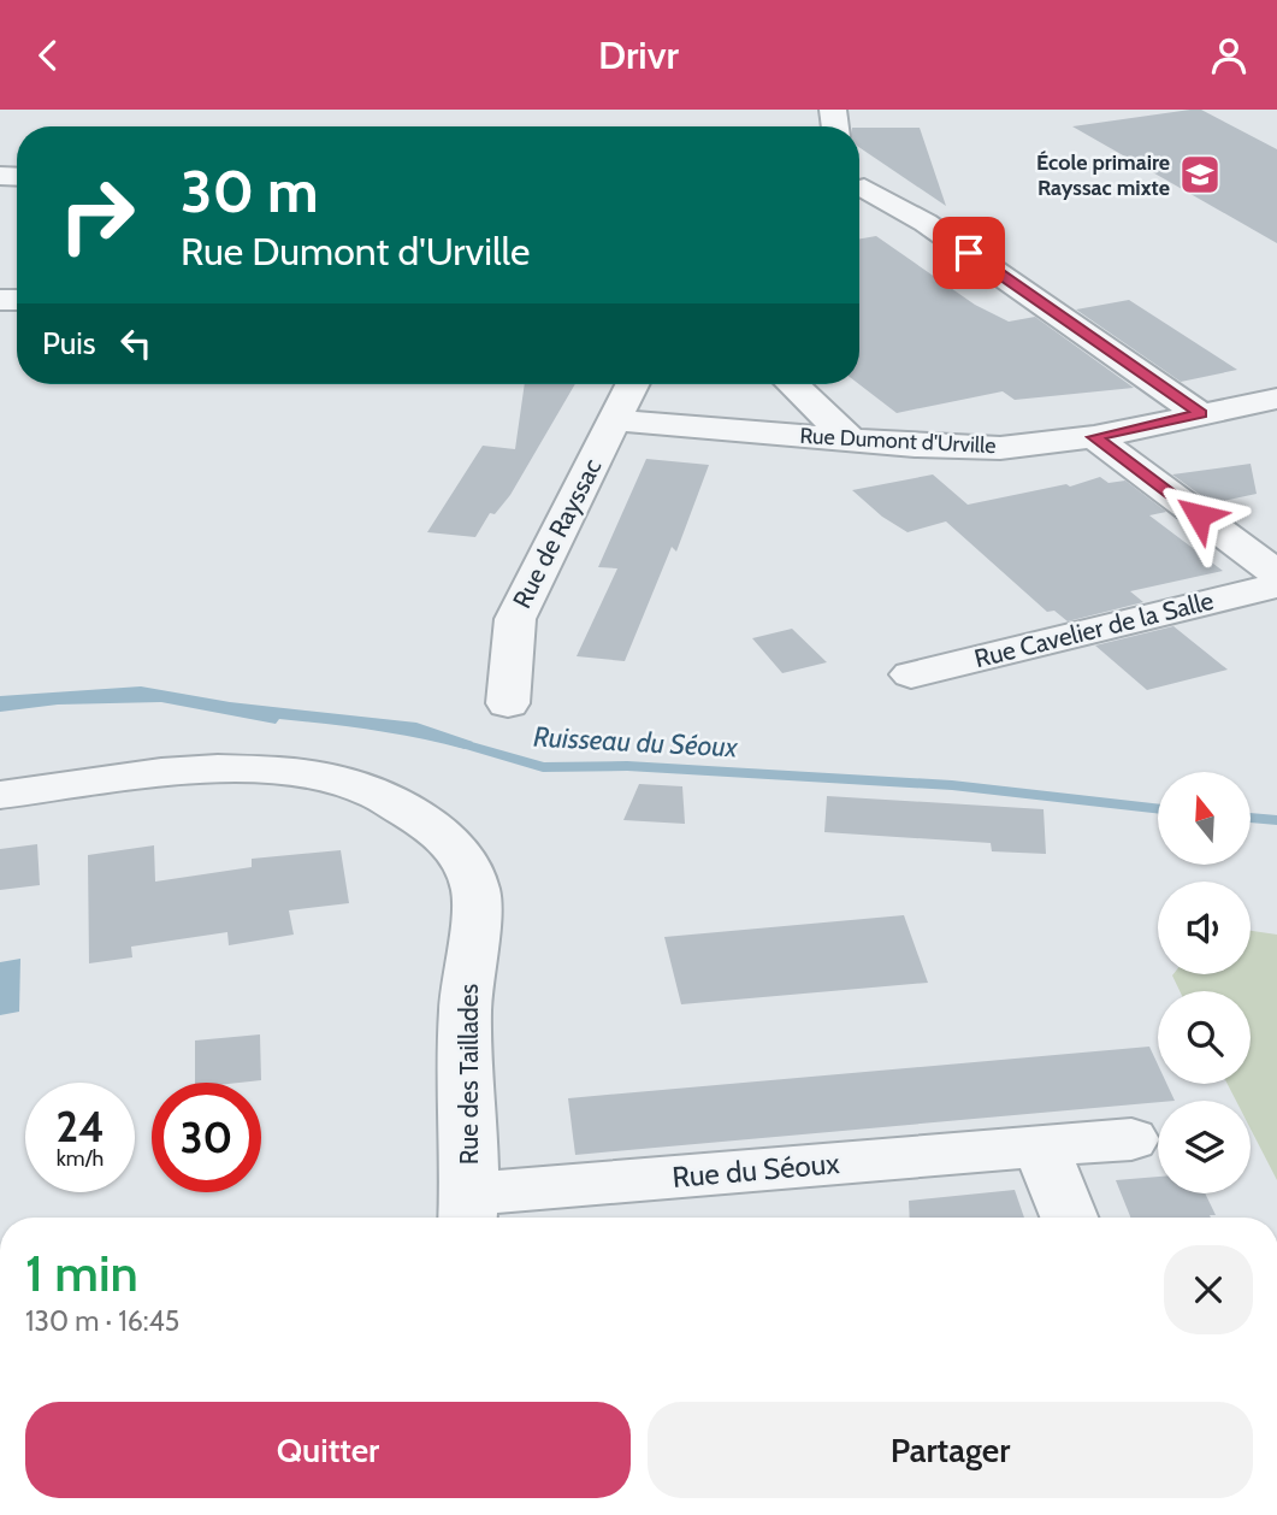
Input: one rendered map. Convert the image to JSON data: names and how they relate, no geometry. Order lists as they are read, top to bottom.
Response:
{
  "streets": {
    "street": [
      "Rue Dumont d'Urville",
      "Rue de Rayssac",
      "Rue Cavelier de la Salle",
      "Rue des Taillades",
      "Rue du Séoux"
    ]
  },
  "crossings": [
    ["Rue Dumont d'Urville", "Rue de Rayssac"],
    ["Rue des Taillades", "Rue du Séoux"]
  ],
  "water": ["Ruisseau du Séoux"],
  "places": {
    "school or university": ["École primaire Rayssac mixte"]
  },
  "north": "top",
  "page": {
    "header": "Drivr",
    "turn": ["30 m", "Rue Dumont d'Urville"],
    "then": "Puis",
    "speed": "24 km/h",
    "limit": "30",
    "heading": ["1 min", "130 m · 16:45"],
    "buttons": ["Quitter", "Partager"]
  }
}
